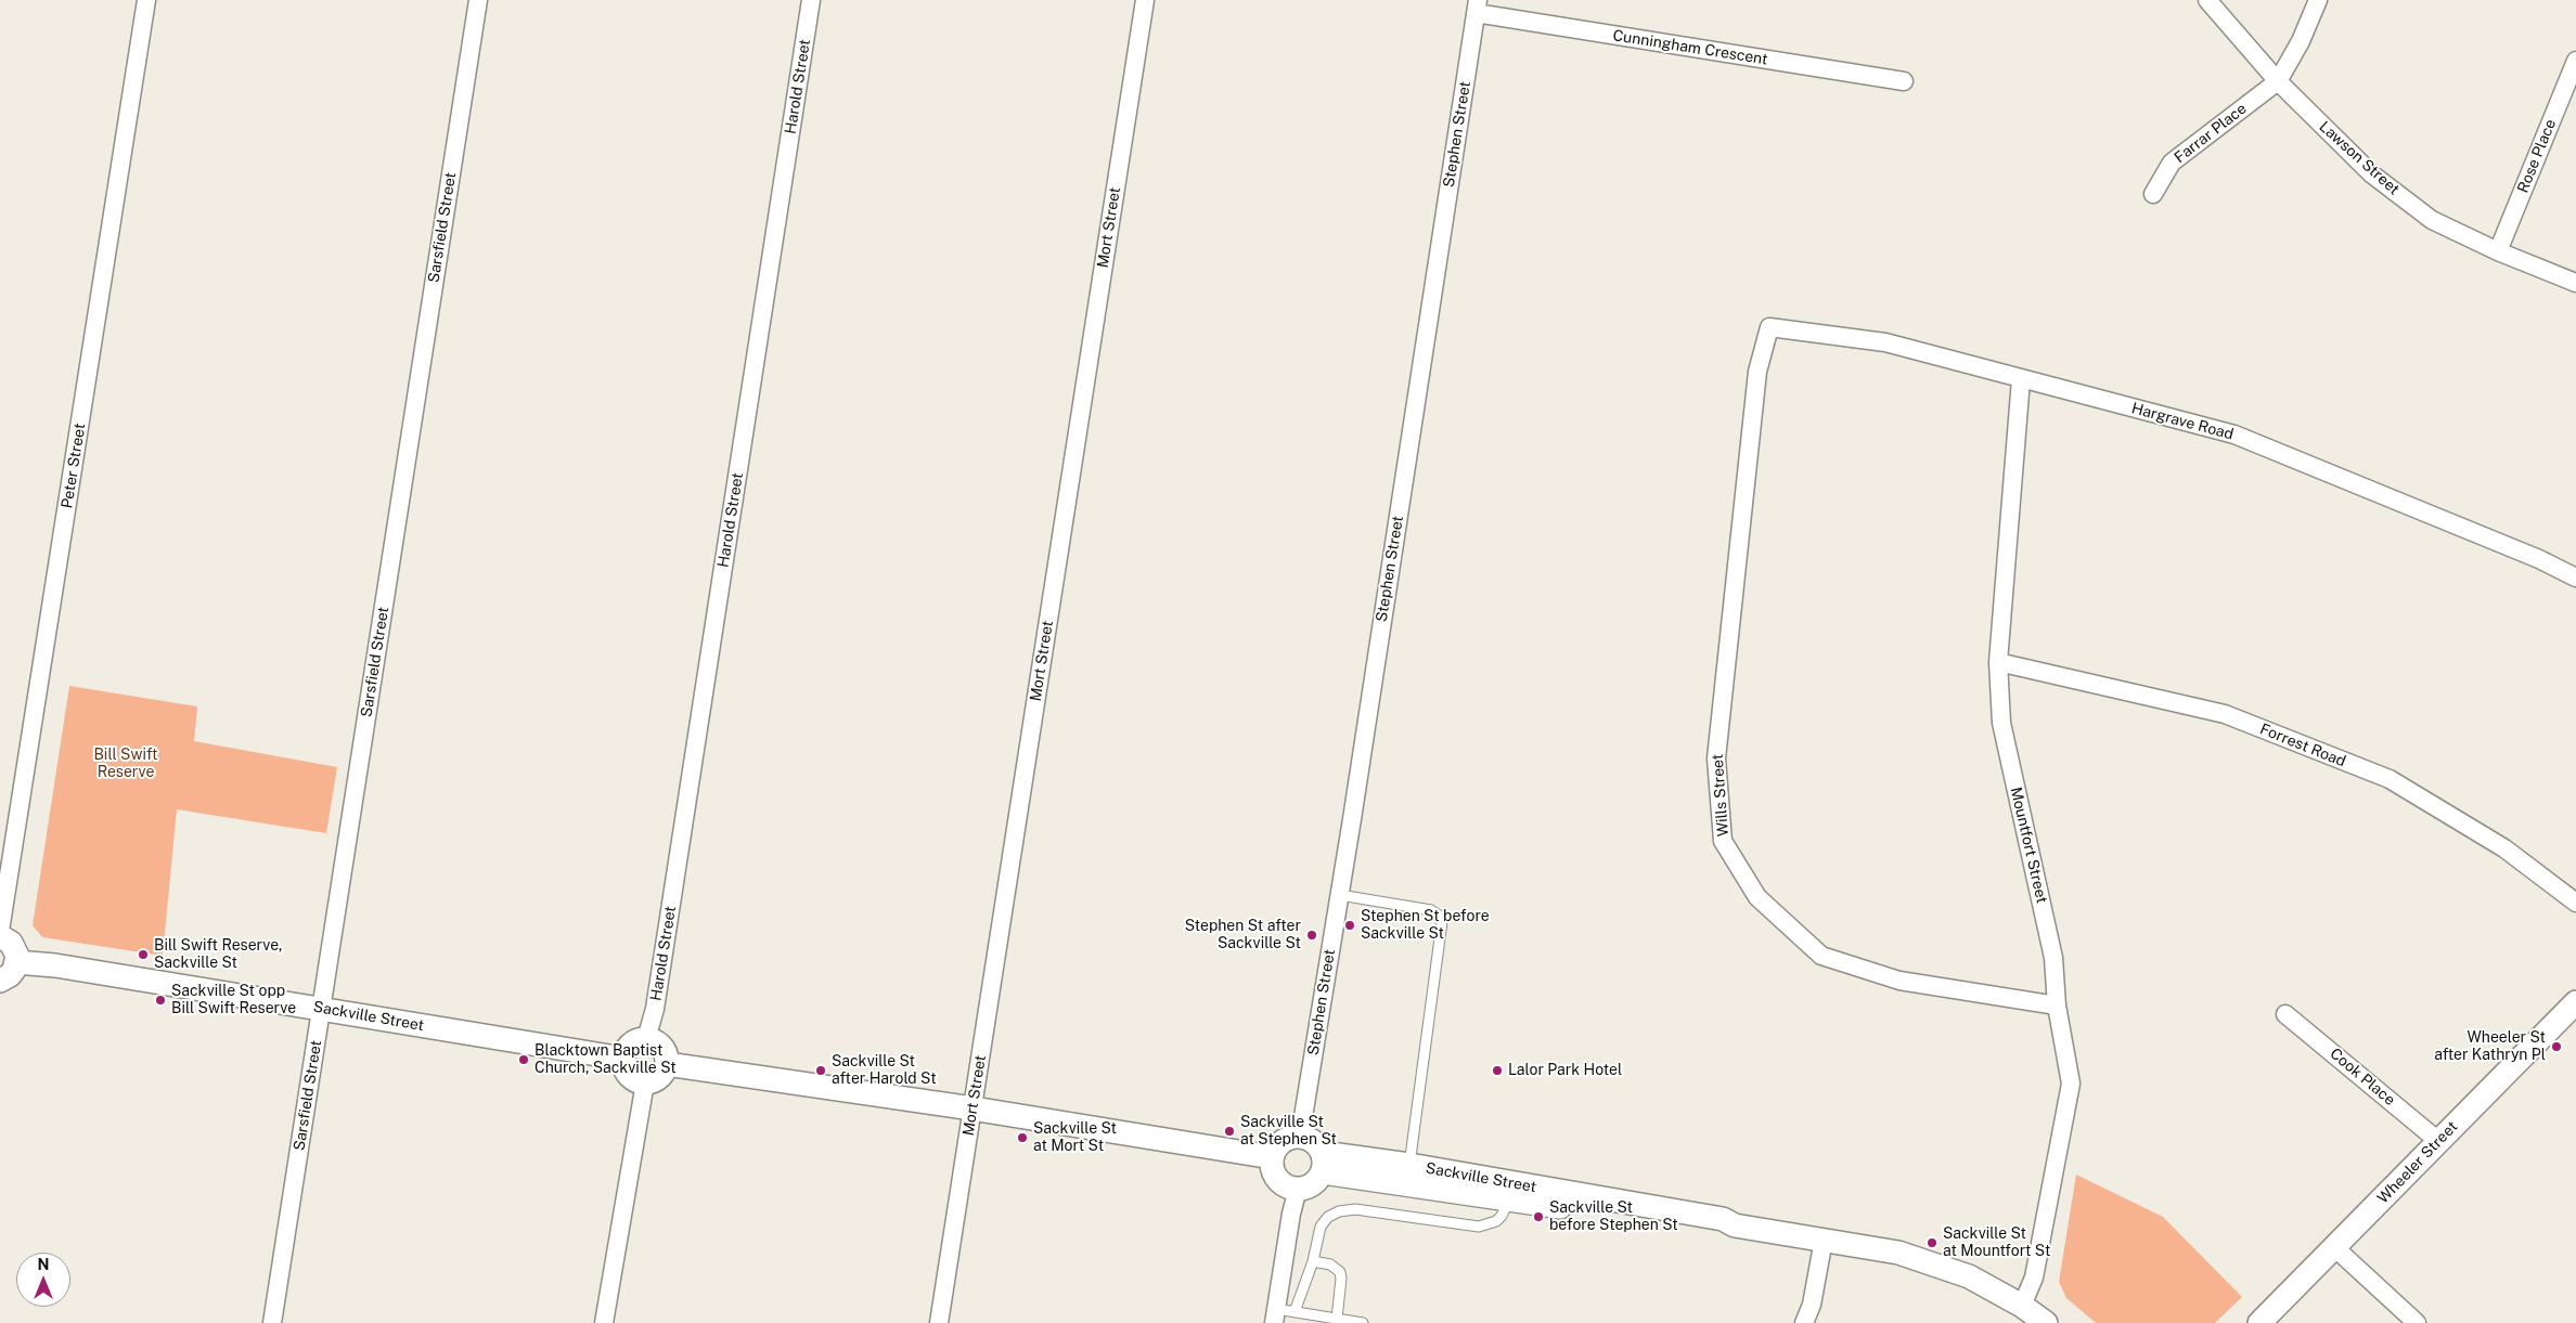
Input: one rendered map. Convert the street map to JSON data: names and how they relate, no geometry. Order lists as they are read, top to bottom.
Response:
{
  "streets": {
    "street": [
      "Cunningham Crescent",
      "Harold Street",
      "Farrar Place",
      "Stephen Street",
      "Rose Place",
      "Lawson Street",
      "Sarsfield Street",
      "Mort Street",
      "Hargrave Road",
      "Peter Street",
      "Forrest Road",
      "Wills Street",
      "Mountfort Street",
      "Sackville Street",
      "Cook Place",
      "Wheeler Street"
    ]
  },
  "crossings": [
    ["Cunningham Crescent", "Stephen Street"],
    ["Harold Street", "Sackville Street"],
    ["Farrar Place", "Lawson Street"],
    ["Stephen Street", "Sackville Street"],
    ["Rose Place", "Lawson Street"],
    ["Sarsfield Street", "Sackville Street"],
    ["Hargrave Road", "Wills Street"],
    ["Hargrave Road", "Mountfort Street"],
    ["Forrest Road", "Mountfort Street"],
    ["Wills Street", "Mountfort Street"],
    ["Mountfort Street", "Sackville Street"],
    ["Cook Place", "Wheeler Street"]
  ],
  "parks": ["Bill Swift Reserve"],
  "places": [
    "Stephen St before Sackville St",
    "Stephen St after Sackville St",
    "Bill Swift Reserve, Sackville St",
    "Sackville St opp Bill Swift Reserve",
    "Wheeler St after Kathryn Pl",
    "Blacktown Baptist Church, Sackville St",
    "Sackville St after Harold St",
    "Lalor Park Hotel",
    "Sackville St at Stephen St",
    "Sackville St at Mort St",
    "Sackville St before Stephen St",
    "Sackville St at Mountfort St"
  ],
  "north": "top"
}
